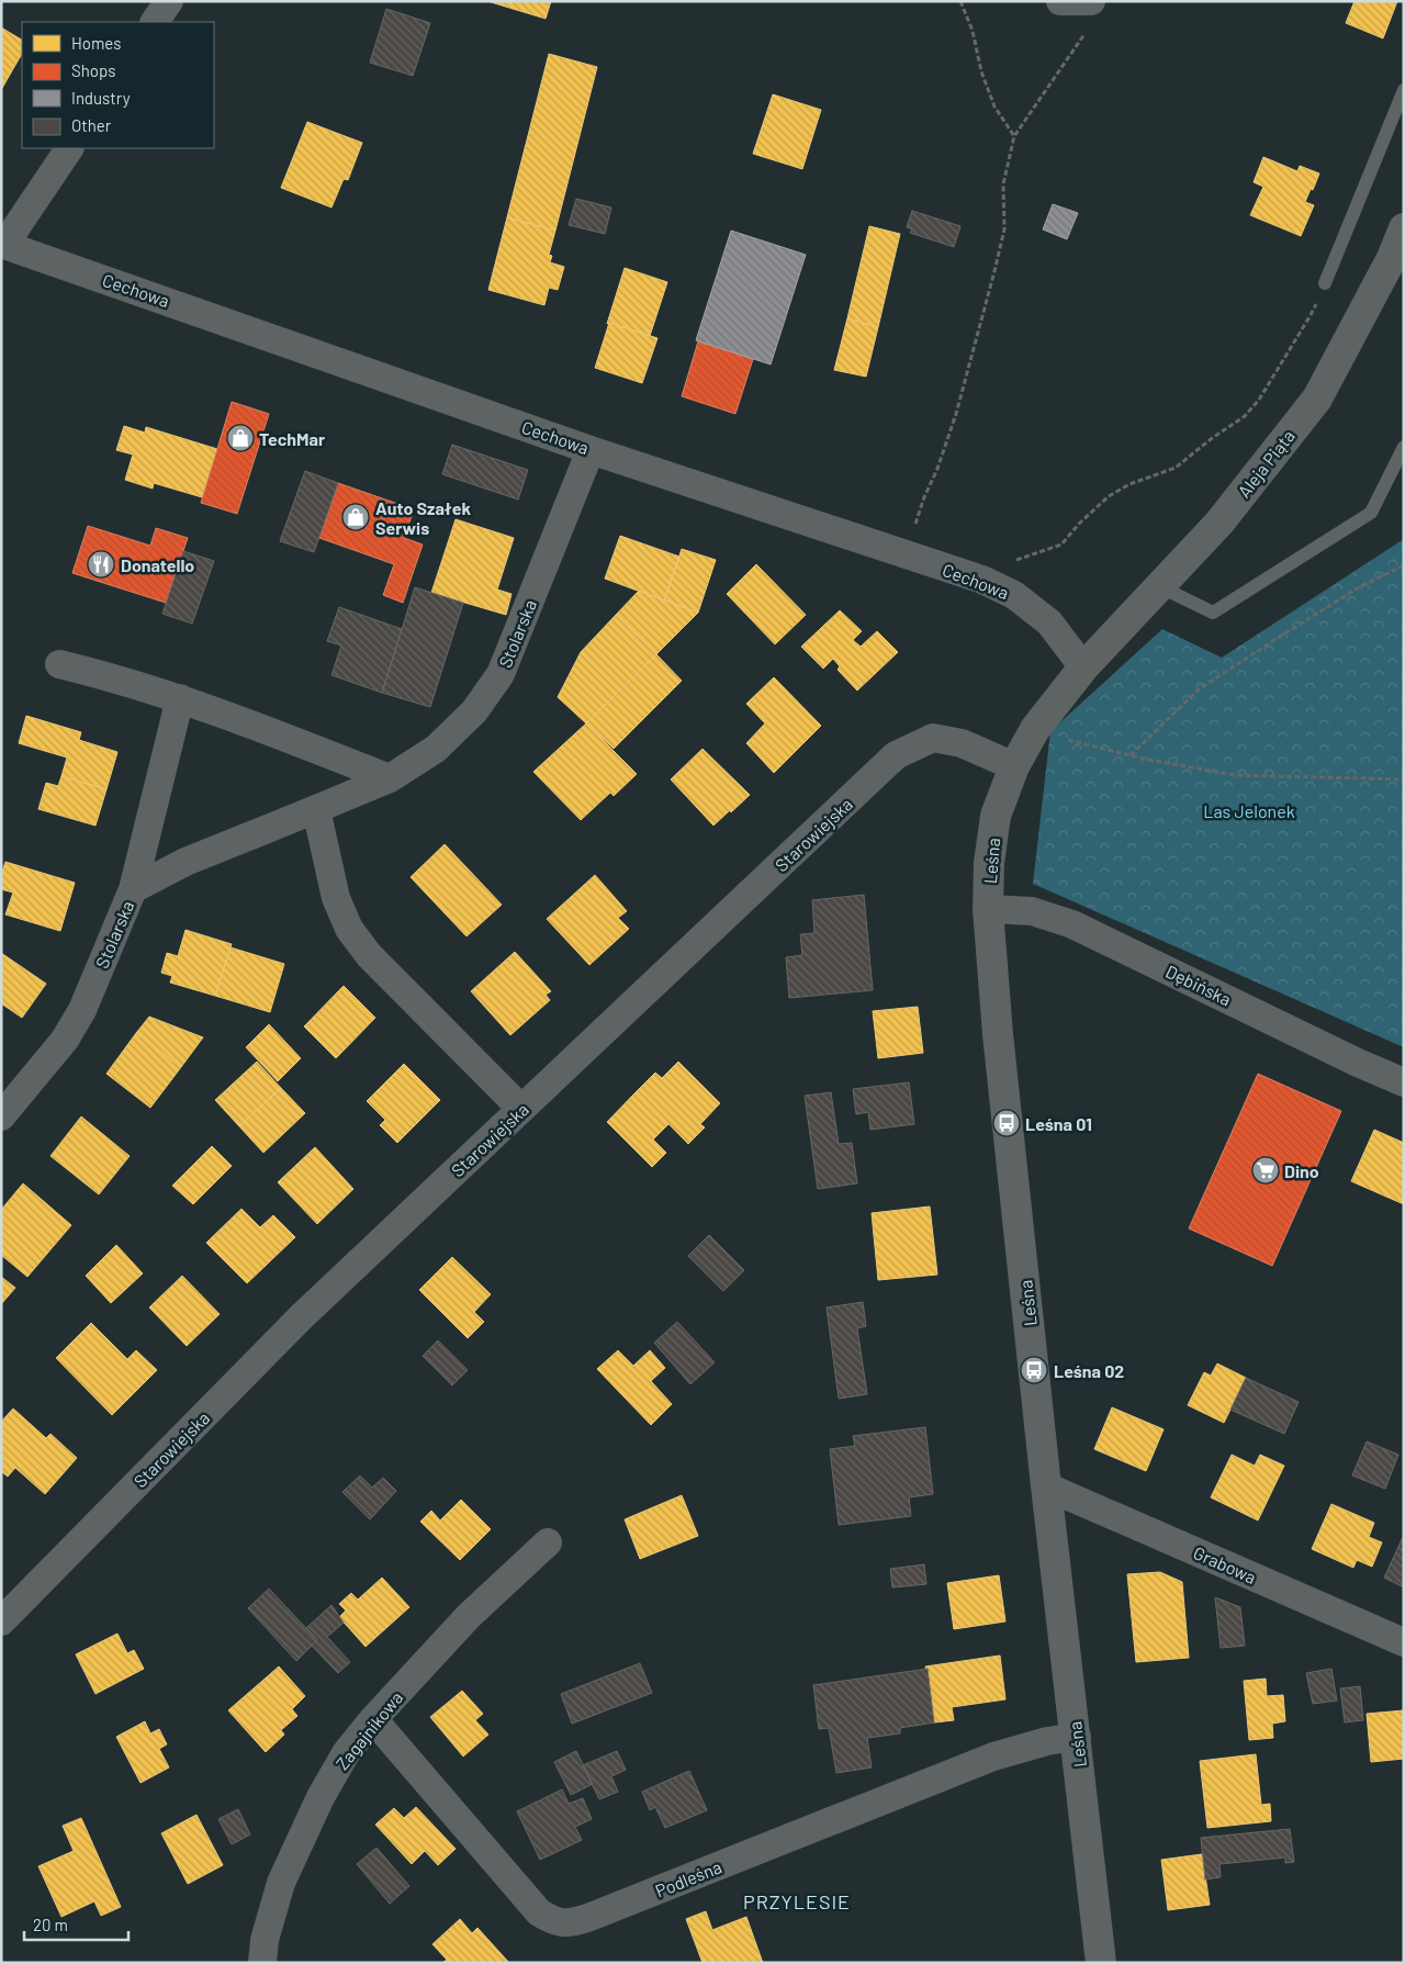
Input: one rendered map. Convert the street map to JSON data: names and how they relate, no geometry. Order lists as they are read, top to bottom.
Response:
{
  "streets": {
    "street": [
      "Cechowa",
      "Aleja Piąta",
      "Stolarska",
      "Starowiejska",
      "Leśna",
      "Dębińska",
      "Grabowa",
      "Zagajnikowa",
      "Podleśna"
    ]
  },
  "crossings": [
    ["Cechowa", "Aleja Piąta"],
    ["Cechowa", "Stolarska"],
    ["Cechowa", "Leśna"],
    ["Aleja Piąta", "Leśna"],
    ["Starowiejska", "Leśna"],
    ["Leśna", "Dębińska"],
    ["Leśna", "Grabowa"],
    ["Leśna", "Podleśna"],
    ["Zagajnikowa", "Podleśna"]
  ],
  "districts": ["PRZYLESIE"],
  "parks": ["Las Jelonek"],
  "places": {
    "shop": ["TechMar", "Auto Szałek Serwis"],
    "restaurant": ["Donatello"],
    "bus stop": ["Leśna 01", "Leśna 02"],
    "supermarket": ["Dino"]
  },
  "legend": [
    "Homes",
    "Shops",
    "Industry",
    "Other"
  ],
  "scale_bar": "20 m"
}
